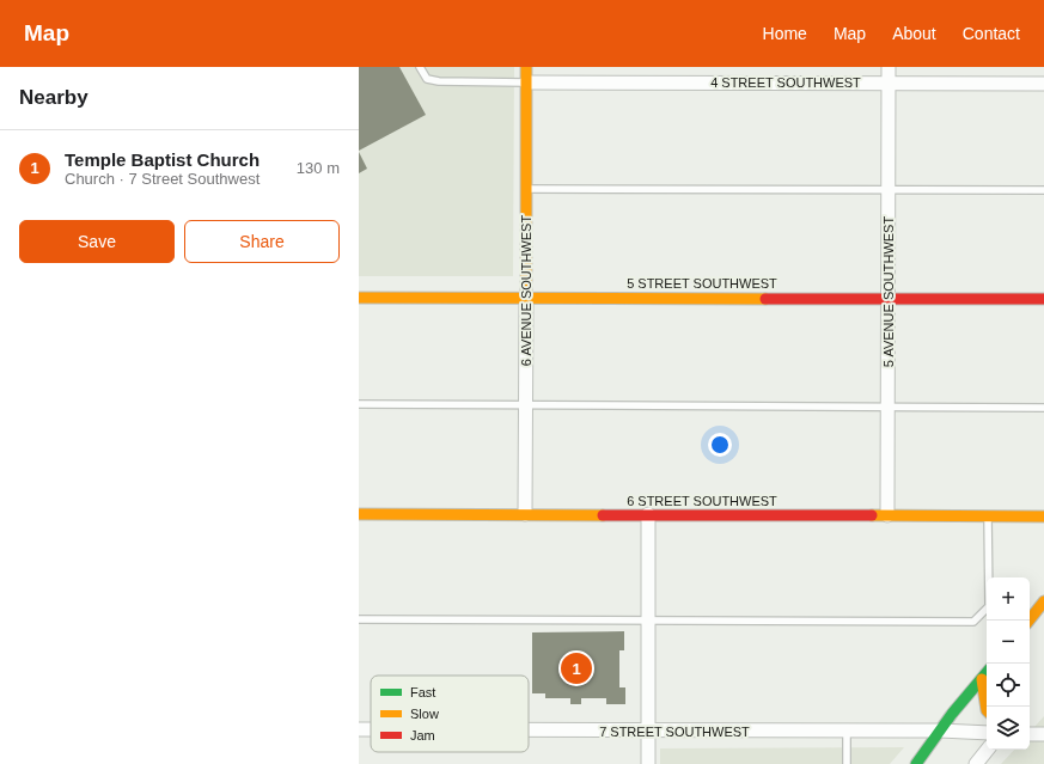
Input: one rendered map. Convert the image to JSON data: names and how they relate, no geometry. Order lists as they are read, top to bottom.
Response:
{
  "streets": {
    "street": [
      "4 STREET SOUTHWEST",
      "5 STREET SOUTHWEST",
      "6 AVENUE SOUTHWEST",
      "5 AVENUE SOUTHWEST",
      "6 STREET SOUTHWEST",
      "7 STREET SOUTHWEST"
    ]
  },
  "crossings": [
    ["4 STREET SOUTHWEST", "6 AVENUE SOUTHWEST"],
    ["4 STREET SOUTHWEST", "5 AVENUE SOUTHWEST"],
    ["5 STREET SOUTHWEST", "6 AVENUE SOUTHWEST"],
    ["5 STREET SOUTHWEST", "5 AVENUE SOUTHWEST"],
    ["6 AVENUE SOUTHWEST", "6 STREET SOUTHWEST"],
    ["5 AVENUE SOUTHWEST", "6 STREET SOUTHWEST"]
  ],
  "legend": ["Fast", "Slow", "Jam"],
  "page": {
    "header": "Map",
    "nav": [
      "Home",
      "Map",
      "About",
      "Contact"
    ],
    "heading": "Nearby",
    "list": [
      {
        "mark": "1",
        "name": "Temple Baptist Church",
        "note": "Church · 7 Street Southwest",
        "value": "130 m"
      }
    ],
    "buttons": ["Save", "Share"],
    "map_buttons": ["+", "−"],
    "pins": "1"
  }
}
